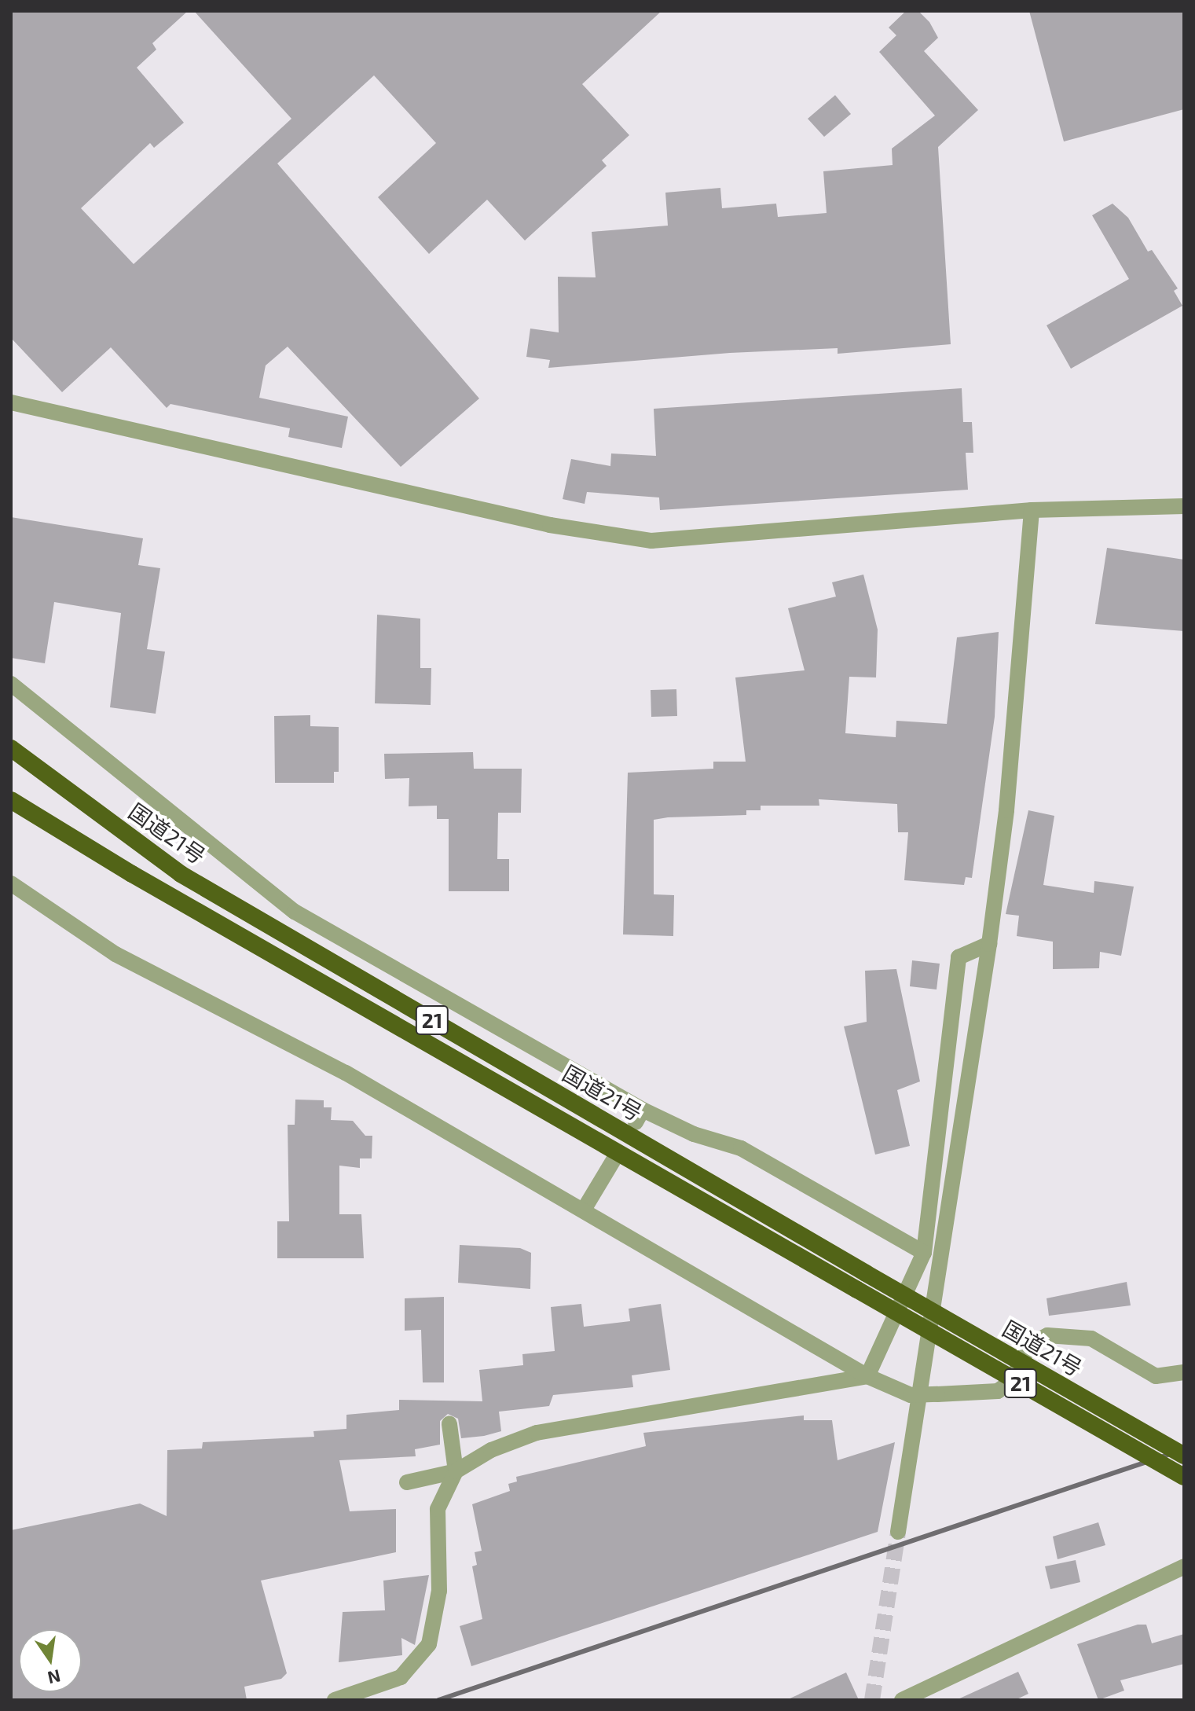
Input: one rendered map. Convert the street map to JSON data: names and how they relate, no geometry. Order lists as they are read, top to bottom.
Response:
{
  "streets": {
    "highway": ["国道21号", "21"]
  },
  "north": "bottom"
}
